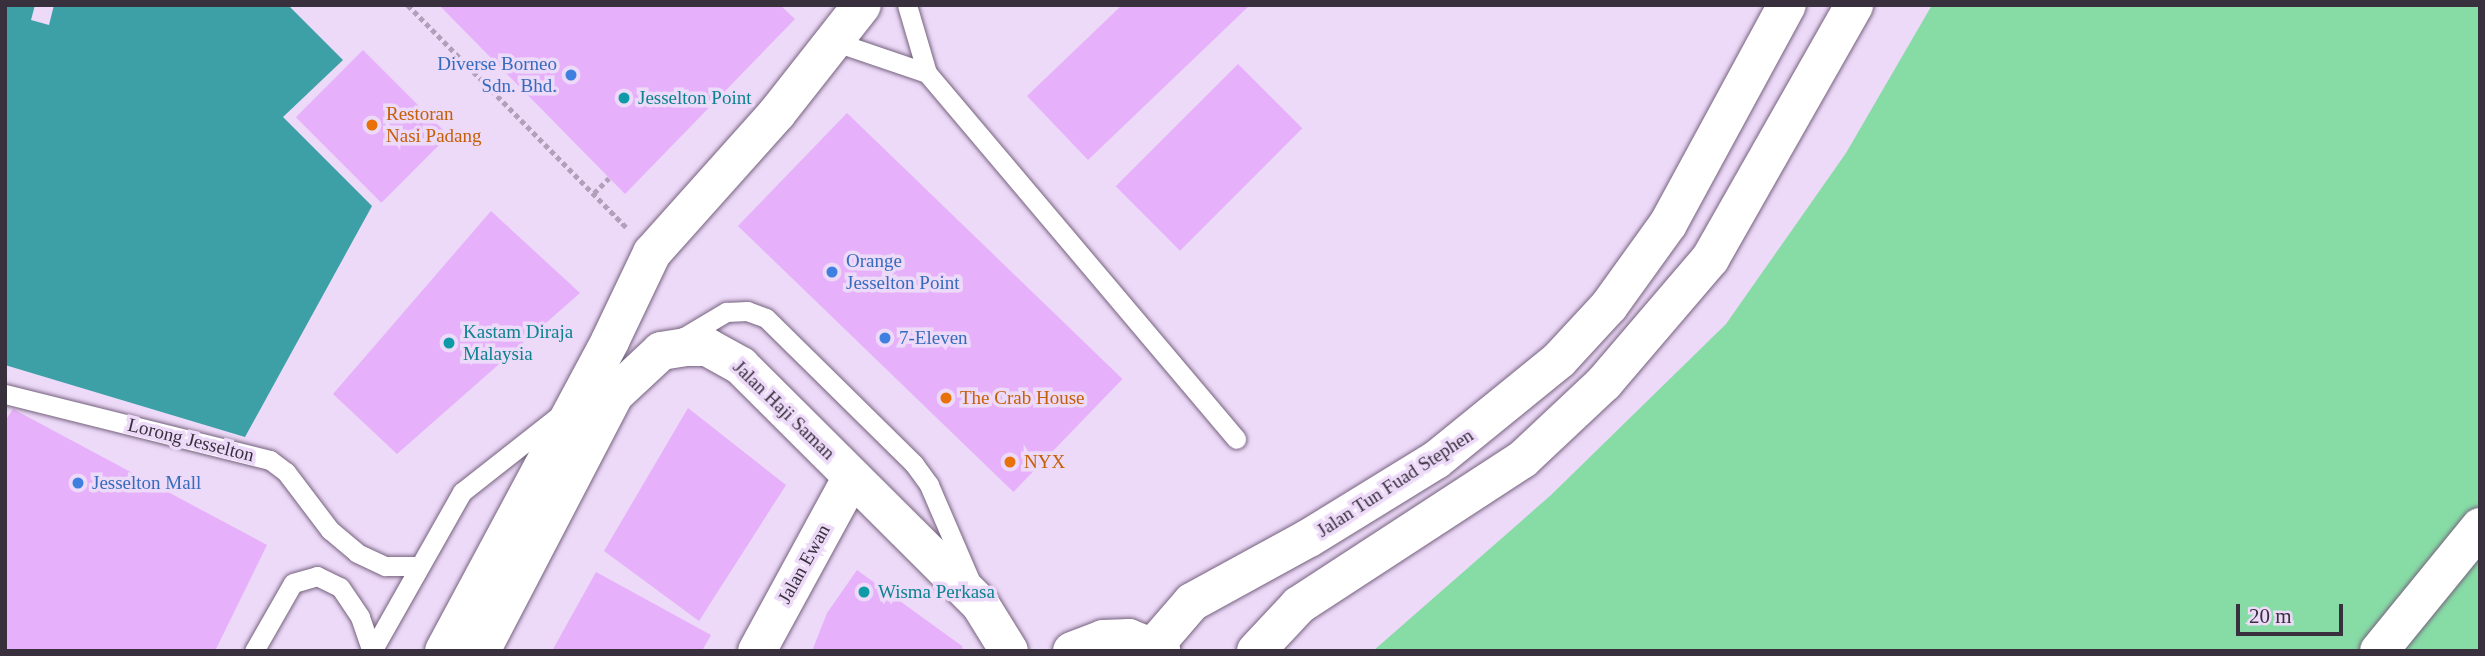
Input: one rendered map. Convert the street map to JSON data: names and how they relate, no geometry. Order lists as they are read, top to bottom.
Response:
{
  "streets": {
    "main road": ["Jalan Haji Saman", "Jalan Tun Fuad Stephen", "Jalan Ewan"],
    "lane": ["Lorong Jesselton"]
  },
  "crossings": [
    ["Jalan Haji Saman", "Jalan Ewan"]
  ],
  "places": [
    "Diverse Borneo Sdn. Bhd.",
    "Jesselton Point",
    "Restoran Nasi Padang",
    "Orange Jesselton Point",
    "7-Eleven",
    "Kastam Diraja Malaysia",
    "The Crab House",
    "NYX",
    "Jesselton Mall",
    "Wisma Perkasa"
  ],
  "scale_bar": "20 m"
}
